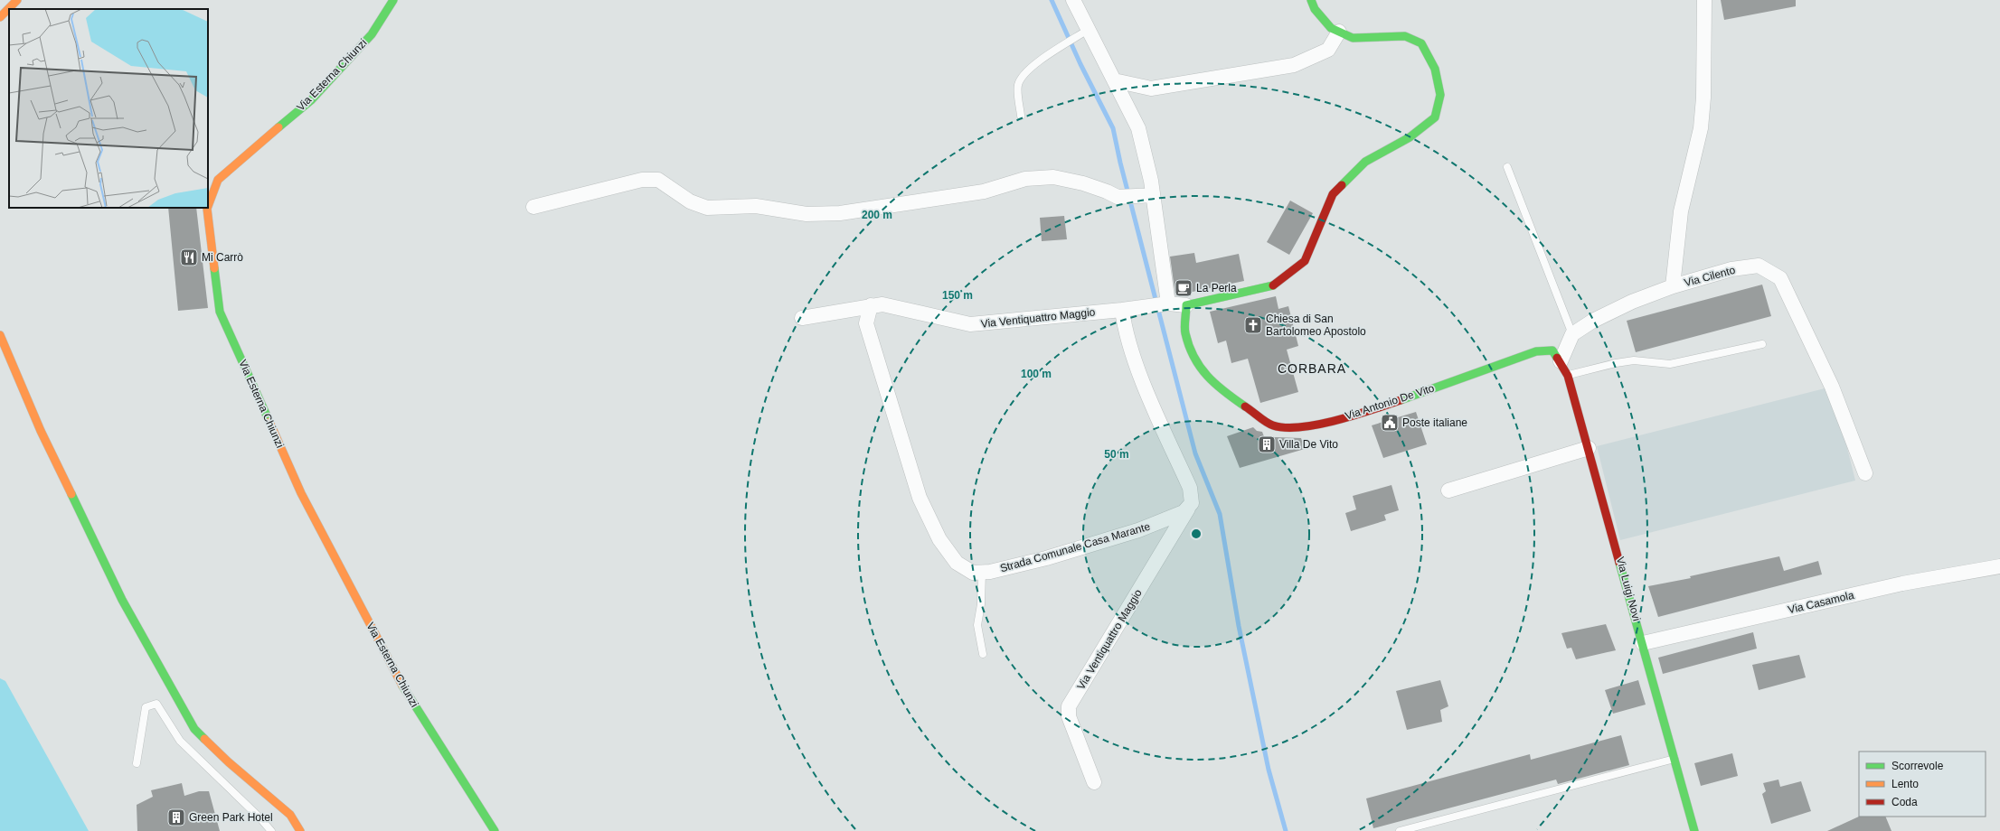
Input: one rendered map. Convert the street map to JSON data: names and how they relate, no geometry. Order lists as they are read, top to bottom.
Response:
{
  "streets": {
    "main road": ["Via Esterna Chiunzi", "Via Antonio De Vito", "Via Luigi Novi"],
    "street": [
      "Via Cilento",
      "Via Ventiquattro Maggio",
      "Strada Comunale Casa Marante",
      "Via Casamola"
    ]
  },
  "crossings": [
    ["Via Ventiquattro Maggio", "Via Antonio De Vito"],
    ["Via Ventiquattro Maggio", "Strada Comunale Casa Marante"],
    ["Via Antonio De Vito", "Via Luigi Novi"],
    ["Via Luigi Novi", "Via Casamola"]
  ],
  "districts": ["CORBARA"],
  "places": {
    "restaurant": ["Mi Carrò"],
    "cafe": ["La Perla"],
    "church": ["Chiesa di San Bartolomeo Apostolo"],
    "public building": ["Poste italiane"],
    "building": ["Villa De Vito", "Green Park Hotel"]
  },
  "legend": ["Scorrevole", "Lento", "Coda"],
  "rings": [
    "200 m",
    "150 m",
    "100 m",
    "50 m"
  ]
}
